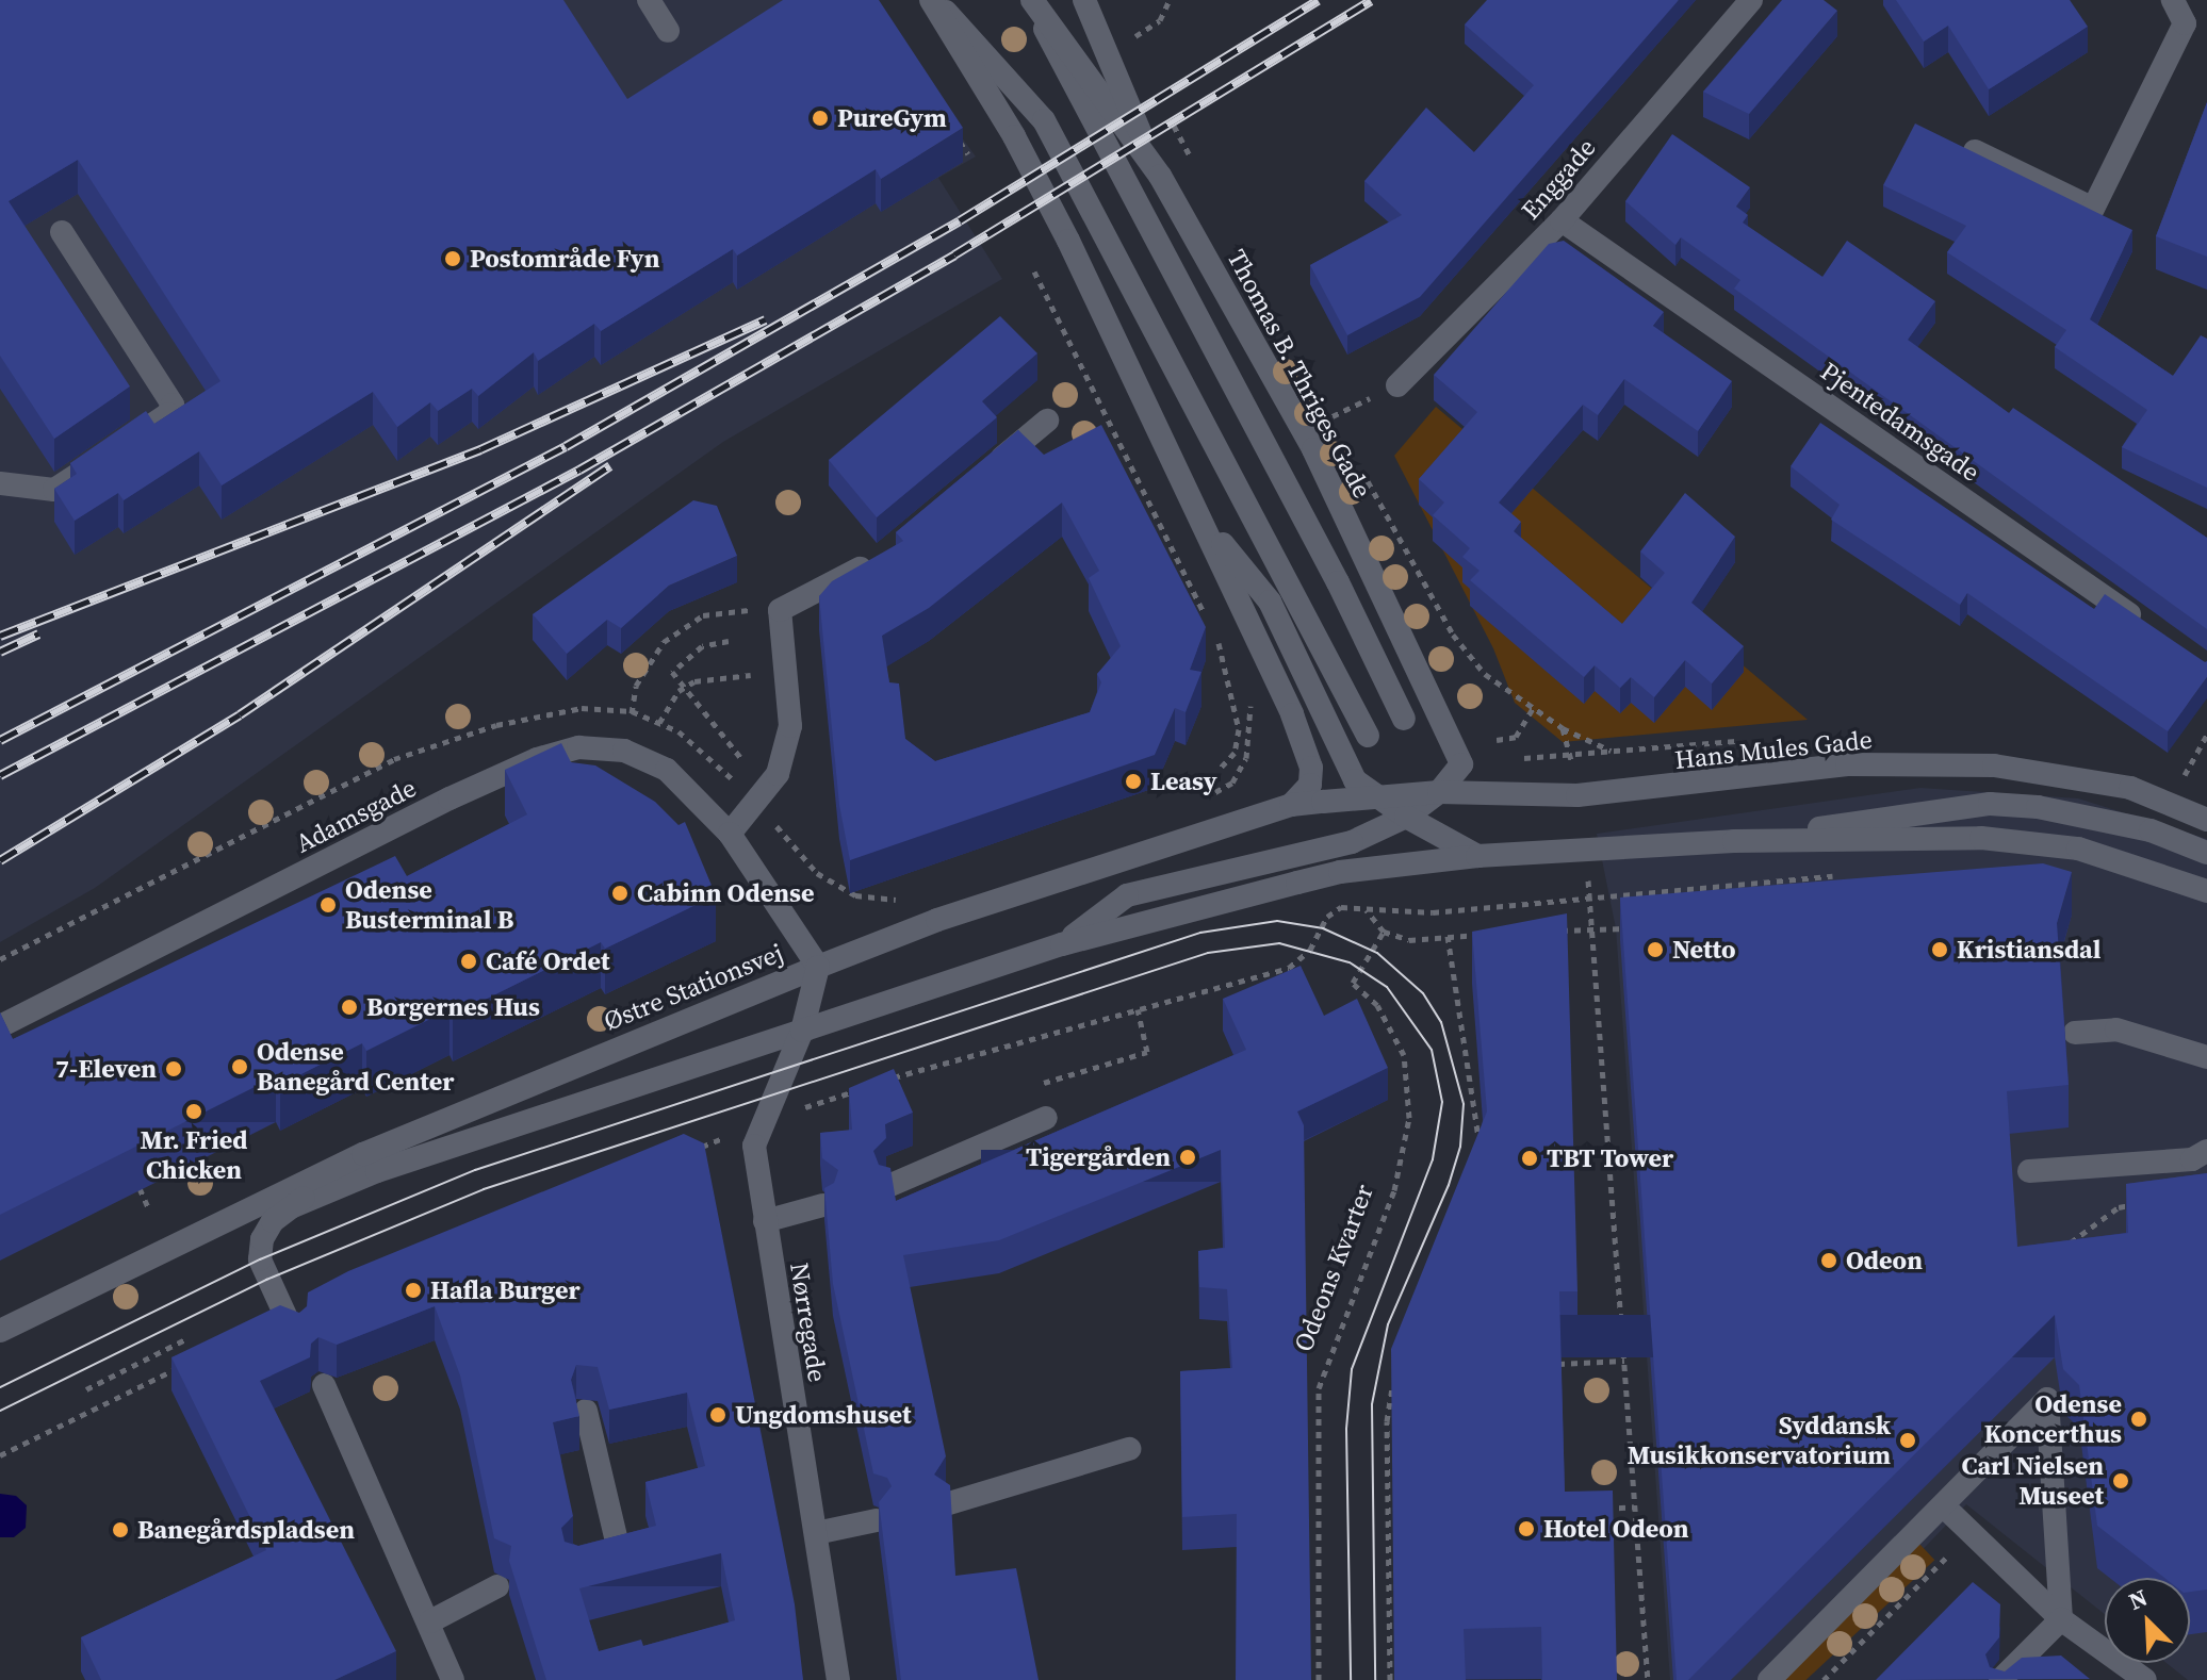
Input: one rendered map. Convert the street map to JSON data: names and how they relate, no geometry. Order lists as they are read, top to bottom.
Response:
{
  "streets": {
    "street": [
      "Enggade",
      "Thomas B. Thriges Gade",
      "Pjentedamsgade",
      "Hans Mules Gade",
      "Adamsgade",
      "Østre Stationsvej",
      "Nørregade"
    ],
    "path": ["Odeons Kvarter"]
  },
  "crossings": [
    ["Enggade", "Pjentedamsgade"],
    ["Thomas B. Thriges Gade", "Hans Mules Gade"],
    ["Thomas B. Thriges Gade", "Østre Stationsvej"],
    ["Hans Mules Gade", "Østre Stationsvej"],
    ["Adamsgade", "Østre Stationsvej"]
  ],
  "places": [
    "PureGym",
    "Postområde Fyn",
    "Leasy",
    "Cabinn Odense",
    "Odense Busterminal B",
    "Netto",
    "Kristiansdal",
    "Café Ordet",
    "Borgernes Hus",
    "Odense Banegård Center",
    "7-Eleven",
    "Mr. Fried Chicken",
    "Tigergården",
    "TBT Tower",
    "Odeon",
    "Hafla Burger",
    "Ungdomshuset",
    "Odense Koncerthus",
    "Syddansk Musikkonservatorium",
    "Carl Nielsen Museet",
    "Hotel Odeon",
    "Banegårdspladsen"
  ],
  "north": "top left"
}
